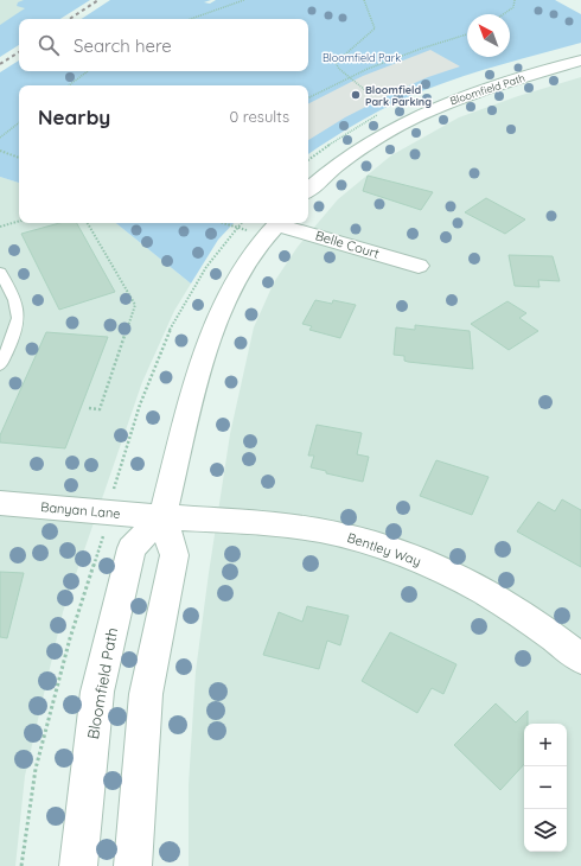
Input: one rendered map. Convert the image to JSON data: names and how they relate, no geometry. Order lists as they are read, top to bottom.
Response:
{
  "streets": {
    "street": [
      "Bloomfield Path",
      "Belle Court",
      "Banyan Lane",
      "Bentley Way"
    ]
  },
  "crossings": [
    ["Bloomfield Path", "Banyan Lane"],
    ["Bloomfield Path", "Bentley Way"],
    ["Banyan Lane", "Bentley Way"]
  ],
  "parks": ["Bloomfield Park"],
  "places": ["Bloomfield Park Parking"],
  "north": "top left",
  "page": {
    "search": "Search here",
    "heading": ["Nearby", "0 results"],
    "map_buttons": ["+", "−"]
  }
}
